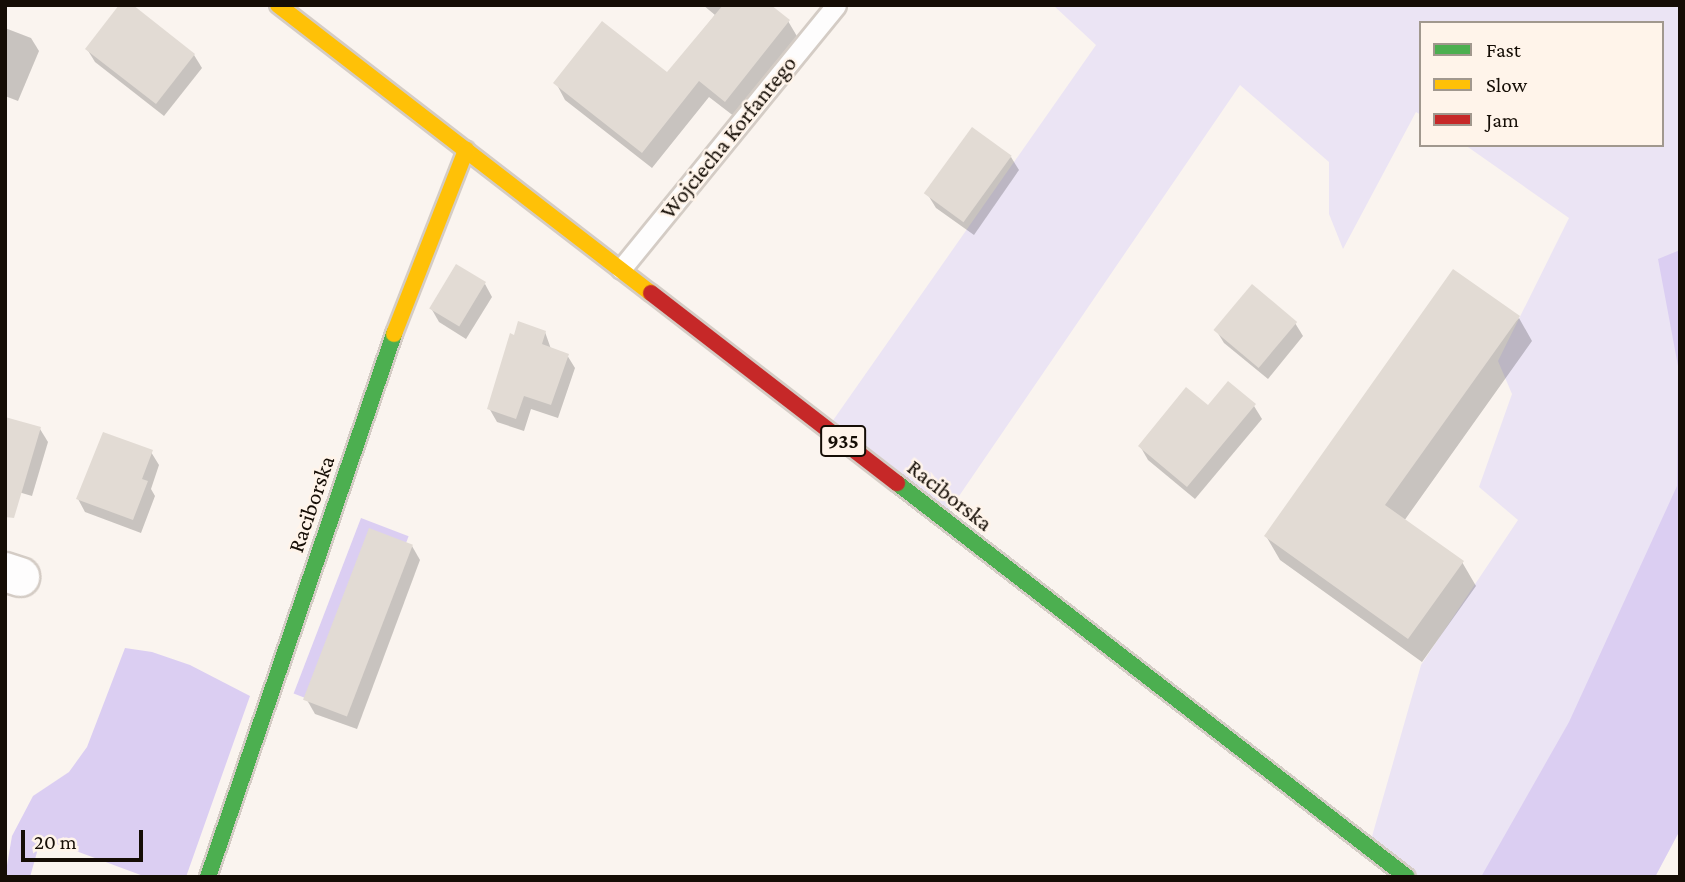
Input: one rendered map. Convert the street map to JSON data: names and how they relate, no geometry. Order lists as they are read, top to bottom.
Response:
{
  "streets": {
    "main road": ["935", "Raciborska"],
    "lane": ["Wojciecha Korfantego"]
  },
  "crossings": [
    ["Wojciecha Korfantego", "Raciborska"]
  ],
  "legend": ["Fast", "Slow", "Jam"],
  "scale_bar": "20 m"
}
